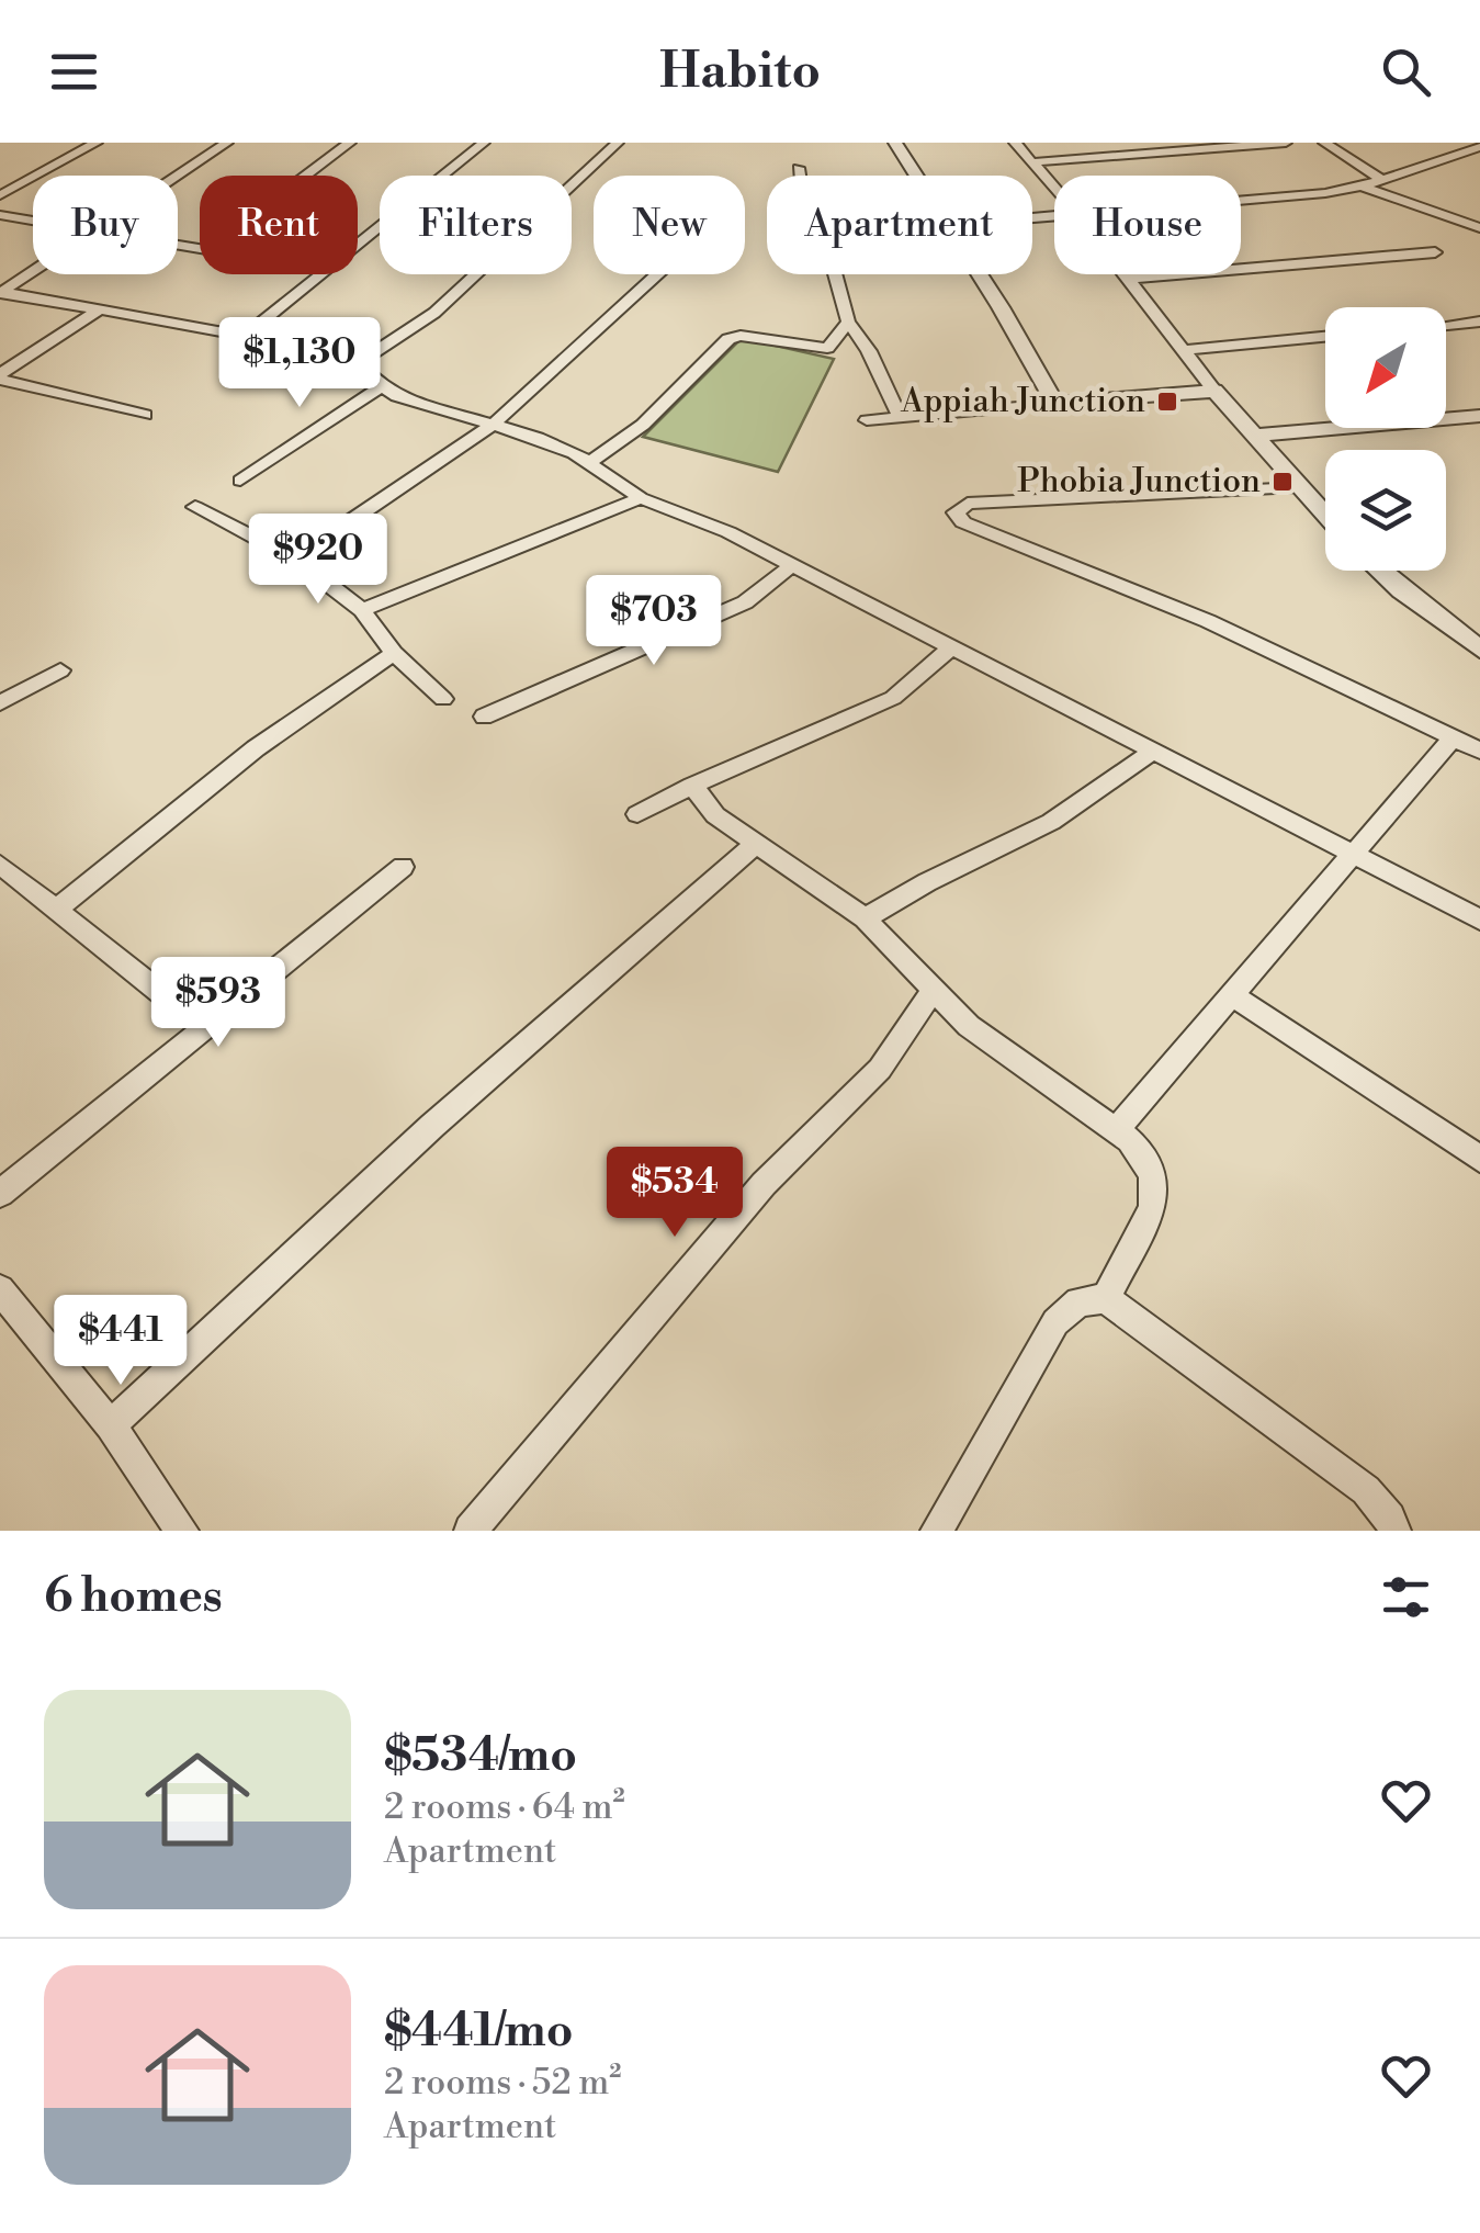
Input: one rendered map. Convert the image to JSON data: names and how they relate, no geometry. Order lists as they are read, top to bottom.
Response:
{
  "places": {
    "transit": ["Appiah Junction", "Phobia Junction"]
  },
  "north": "bottom left",
  "page": {
    "header": "Habito",
    "chip": [
      "Buy",
      "Rent",
      "Filters",
      "New",
      "Apartment",
      "House"
    ],
    "price": [
      "$1,130",
      "$920",
      "$703",
      "$593",
      "$534",
      "$441"
    ],
    "heading": "6 homes",
    "list": [
      {
        "name": "$534/mo",
        "note": "2 rooms · 64 m² · Apartment"
      },
      {
        "name": "$441/mo",
        "note": "2 rooms · 52 m² · Apartment"
      }
    ]
  }
}
